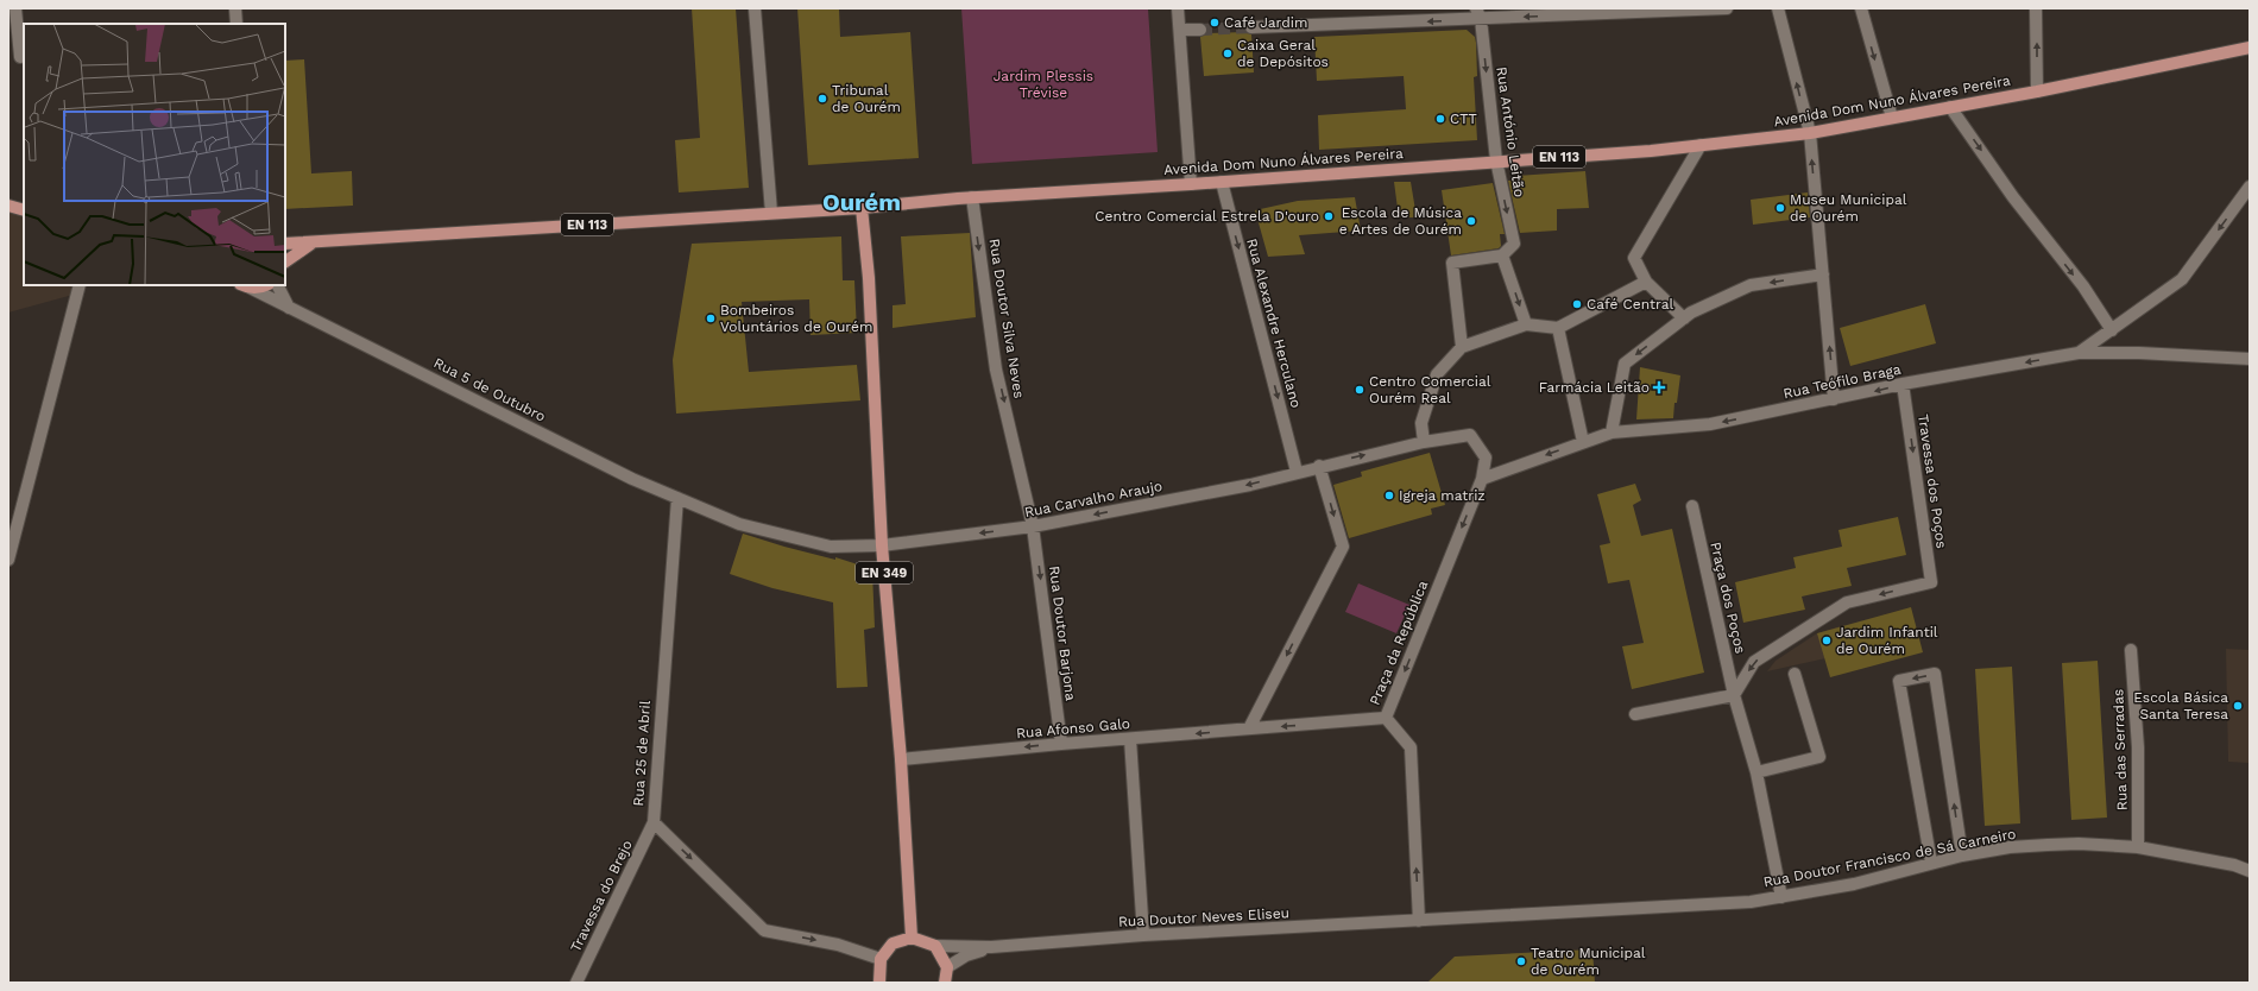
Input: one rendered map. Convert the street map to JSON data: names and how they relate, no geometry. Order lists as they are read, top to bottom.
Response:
{
  "streets": {
    "main road": ["Avenida Dom Nuno Álvares Pereira", "EN 113", "EN 349"],
    "street": [
      "Rua António Leitão",
      "Rua Doutor Silva Neves",
      "Rua Alexandre Herculano",
      "Rua Teófilo Braga",
      "Rua 5 de Outubro",
      "Travessa dos Poços",
      "Rua Carvalho Araujo",
      "Praça dos Poços",
      "Rua Doutor Barjona",
      "Praça da República",
      "Rua Afonso Galo",
      "Rua das Serradas",
      "Rua 25 de Abril",
      "Rua Doutor Francisco de Sá Carneiro",
      "Travessa do Brejo",
      "Rua Doutor Neves Eliseu"
    ]
  },
  "crossings": [
    ["Avenida Dom Nuno Álvares Pereira", "Rua António Leitão"],
    ["Avenida Dom Nuno Álvares Pereira", "EN 113"],
    ["Avenida Dom Nuno Álvares Pereira", "Rua Doutor Silva Neves"],
    ["Avenida Dom Nuno Álvares Pereira", "Rua Alexandre Herculano"],
    ["Avenida Dom Nuno Álvares Pereira", "EN 349"],
    ["Rua Doutor Silva Neves", "Rua Carvalho Araujo"],
    ["Rua Doutor Silva Neves", "Rua Doutor Barjona"],
    ["Rua Alexandre Herculano", "Rua Carvalho Araujo"],
    ["Rua Teófilo Braga", "Travessa dos Poços"],
    ["Rua Teófilo Braga", "Rua Carvalho Araujo"],
    ["Rua Teófilo Braga", "Praça da República"],
    ["Rua 5 de Outubro", "Rua Carvalho Araujo"],
    ["Rua 5 de Outubro", "Rua 25 de Abril"],
    ["Travessa dos Poços", "Praça dos Poços"],
    ["Rua Carvalho Araujo", "EN 349"],
    ["Rua Carvalho Araujo", "Rua Doutor Barjona"],
    ["Rua Carvalho Araujo", "Praça da República"],
    ["Rua Carvalho Araujo", "Rua 25 de Abril"],
    ["EN 349", "Rua Afonso Galo"],
    ["Praça dos Poços", "Rua Doutor Francisco de Sá Carneiro"],
    ["Rua Doutor Barjona", "Rua Afonso Galo"],
    ["Praça da República", "Rua Afonso Galo"],
    ["Rua das Serradas", "Rua Doutor Francisco de Sá Carneiro"],
    ["Rua 25 de Abril", "Travessa do Brejo"],
    ["Rua Doutor Francisco de Sá Carneiro", "Rua Doutor Neves Eliseu"]
  ],
  "one_way": [
    "Rua António Leitão",
    "Rua Doutor Silva Neves",
    "Rua Alexandre Herculano",
    "Rua Teófilo Braga",
    "Travessa dos Poços",
    "Rua Doutor Barjona",
    "Praça da República",
    "Rua Afonso Galo",
    "Rua 25 de Abril"
  ],
  "districts": ["Ourém"],
  "parks": ["Jardim Plessis Trévise"],
  "places": {
    "other": [
      "Café Jardim",
      "Caixa Geral de Depósitos",
      "Tribunal de Ourém",
      "CTT",
      "Museu Municipal de Ourém",
      "Centro Comercial Estrela D'ouro",
      "Escola de Música e Artes de Ourém",
      "Café Central",
      "Bombeiros Voluntários de Ourém",
      "Centro Comercial Ourém Real",
      "Igreja matriz",
      "Jardim Infantil de Ourém",
      "Escola Básica Santa Teresa",
      "Teatro Municipal de Ourém"
    ],
    "health": ["Farmácia Leitão"]
  }
}
